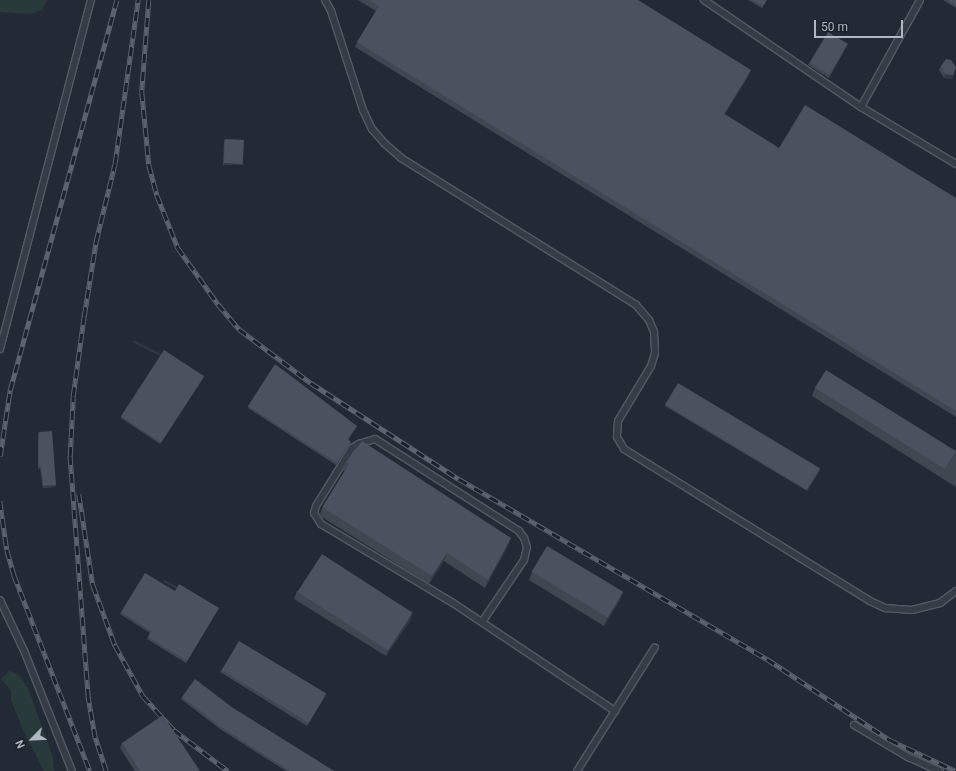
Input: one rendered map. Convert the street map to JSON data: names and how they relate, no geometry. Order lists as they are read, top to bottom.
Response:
{
  "scale_bar": "50 m",
  "north": "bottom left"
}
